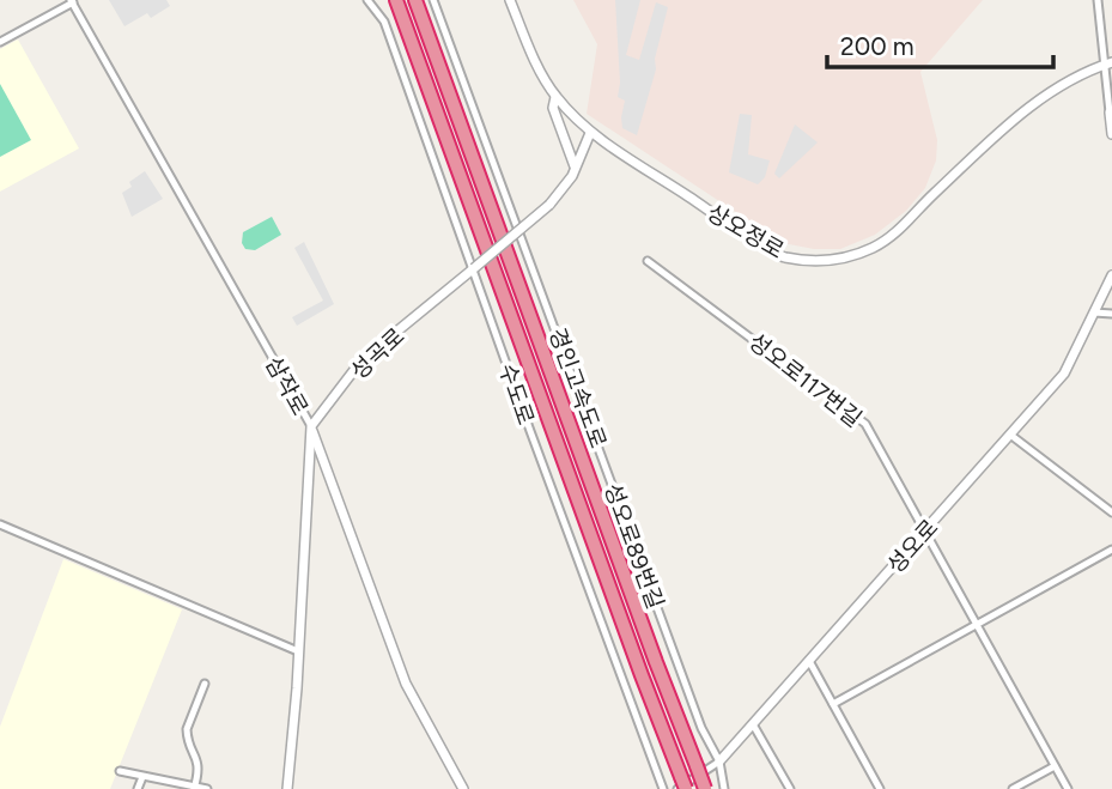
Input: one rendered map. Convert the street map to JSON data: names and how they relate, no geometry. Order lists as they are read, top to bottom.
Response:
{
  "streets": {
    "highway": ["경인고속도로"],
    "street": [
      "상오정로",
      "성곡로",
      "성오로117번길",
      "삼작로",
      "수도로",
      "성오로89번길",
      "성오로"
    ]
  },
  "crossings": [
    ["상오정로", "성곡로"],
    ["성곡로", "삼작로"],
    ["성곡로", "수도로"],
    ["성오로117번길", "성오로"],
    ["경인고속도로", "성오로"],
    ["성오로89번길", "성오로"]
  ],
  "scale_bar": "200 m"
}
